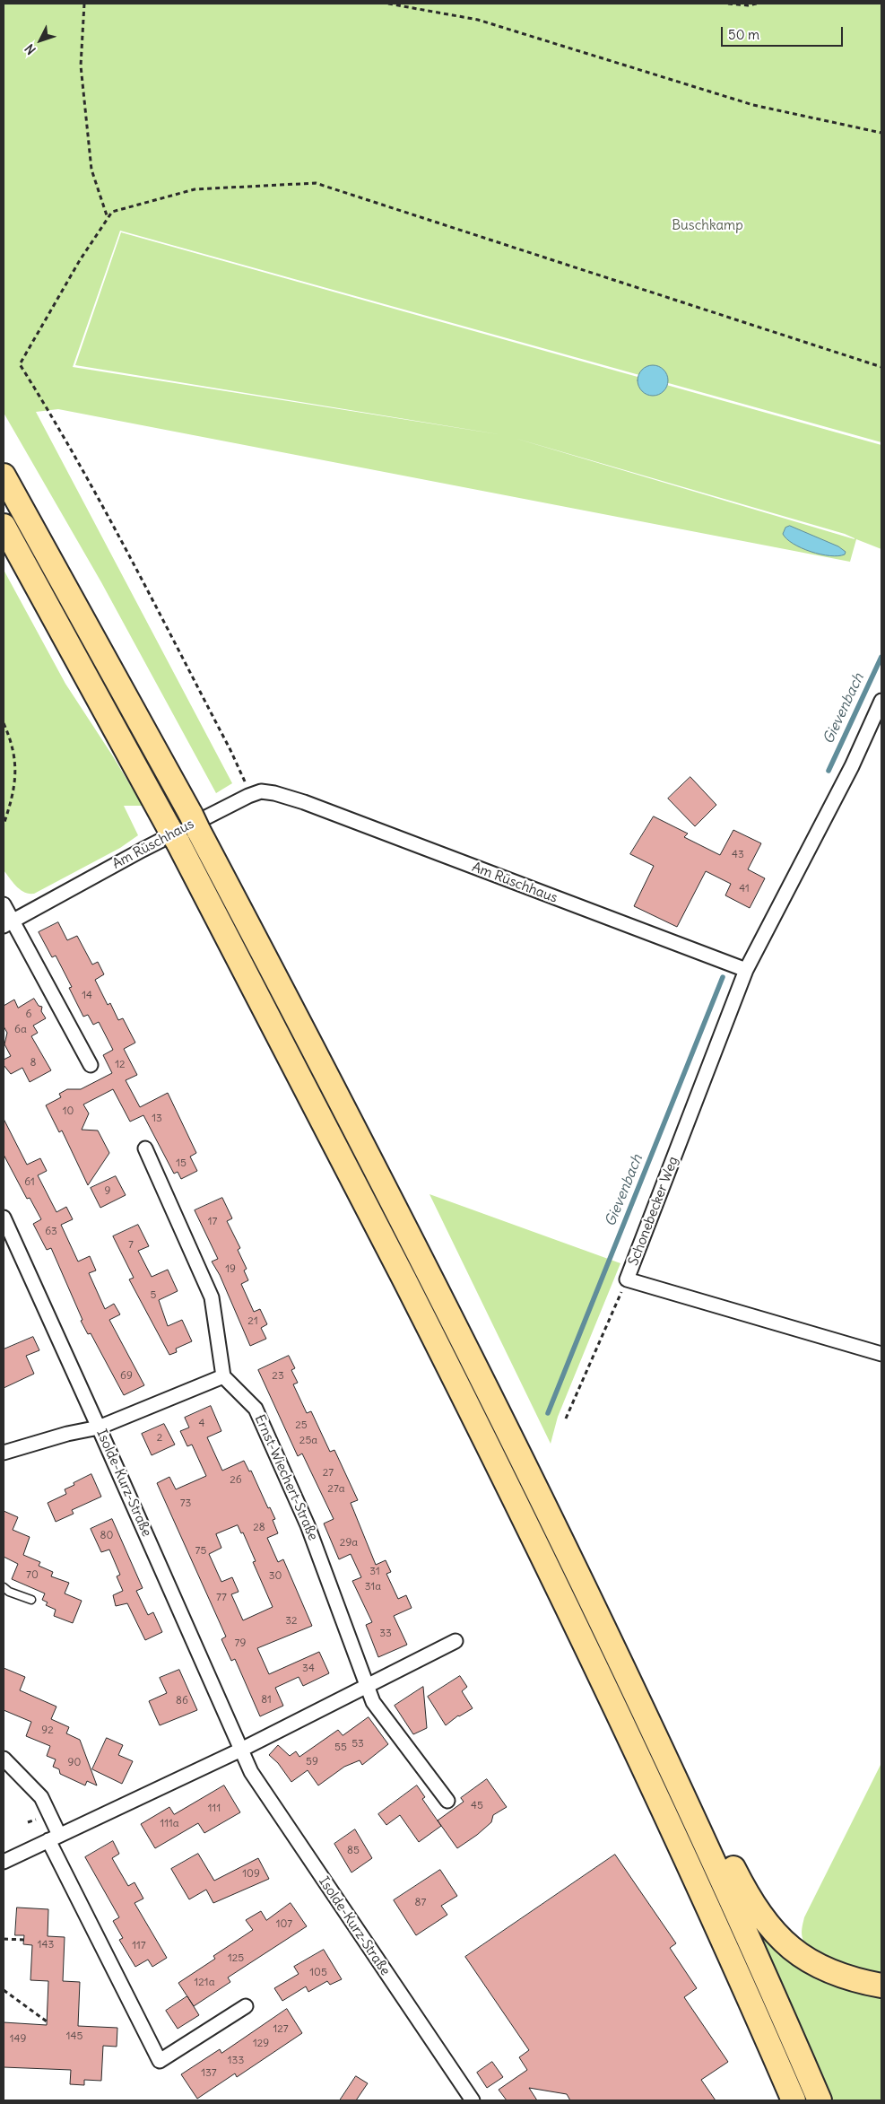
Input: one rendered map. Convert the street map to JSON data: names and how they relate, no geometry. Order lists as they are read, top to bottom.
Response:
{
  "streets": {
    "street": [
      "Am Rüschhaus",
      "Schonebecker Weg",
      "Ernst-Wiechert-Straße",
      "Isolde-Kurz-Straße"
    ]
  },
  "crossings": [
    ["Am Rüschhaus", "Schonebecker Weg"]
  ],
  "water": ["Gievenbach"],
  "parks": ["Buschkamp"],
  "house_numbers": [
    "43",
    "41",
    "14",
    "6",
    "6a",
    "8",
    "12",
    "10",
    "13",
    "15",
    "61",
    "9",
    "17",
    "63",
    "7",
    "19",
    "5",
    "21",
    "69",
    "23",
    "4",
    "25",
    "2",
    "25a",
    "27",
    "26",
    "27a",
    "73",
    "28",
    "80",
    "29a",
    "75",
    "31",
    "70",
    "30",
    "31a",
    "77",
    "32",
    "33",
    "79",
    "34",
    "81",
    "86",
    "92",
    "53",
    "55",
    "59",
    "90",
    "45",
    "111",
    "111a",
    "85",
    "109",
    "87",
    "107",
    "143",
    "117",
    "125",
    "105",
    "121a",
    "127",
    "145",
    "149",
    "129",
    "133",
    "137"
  ],
  "scale_bar": "50 m",
  "north": "bottom left"
}
